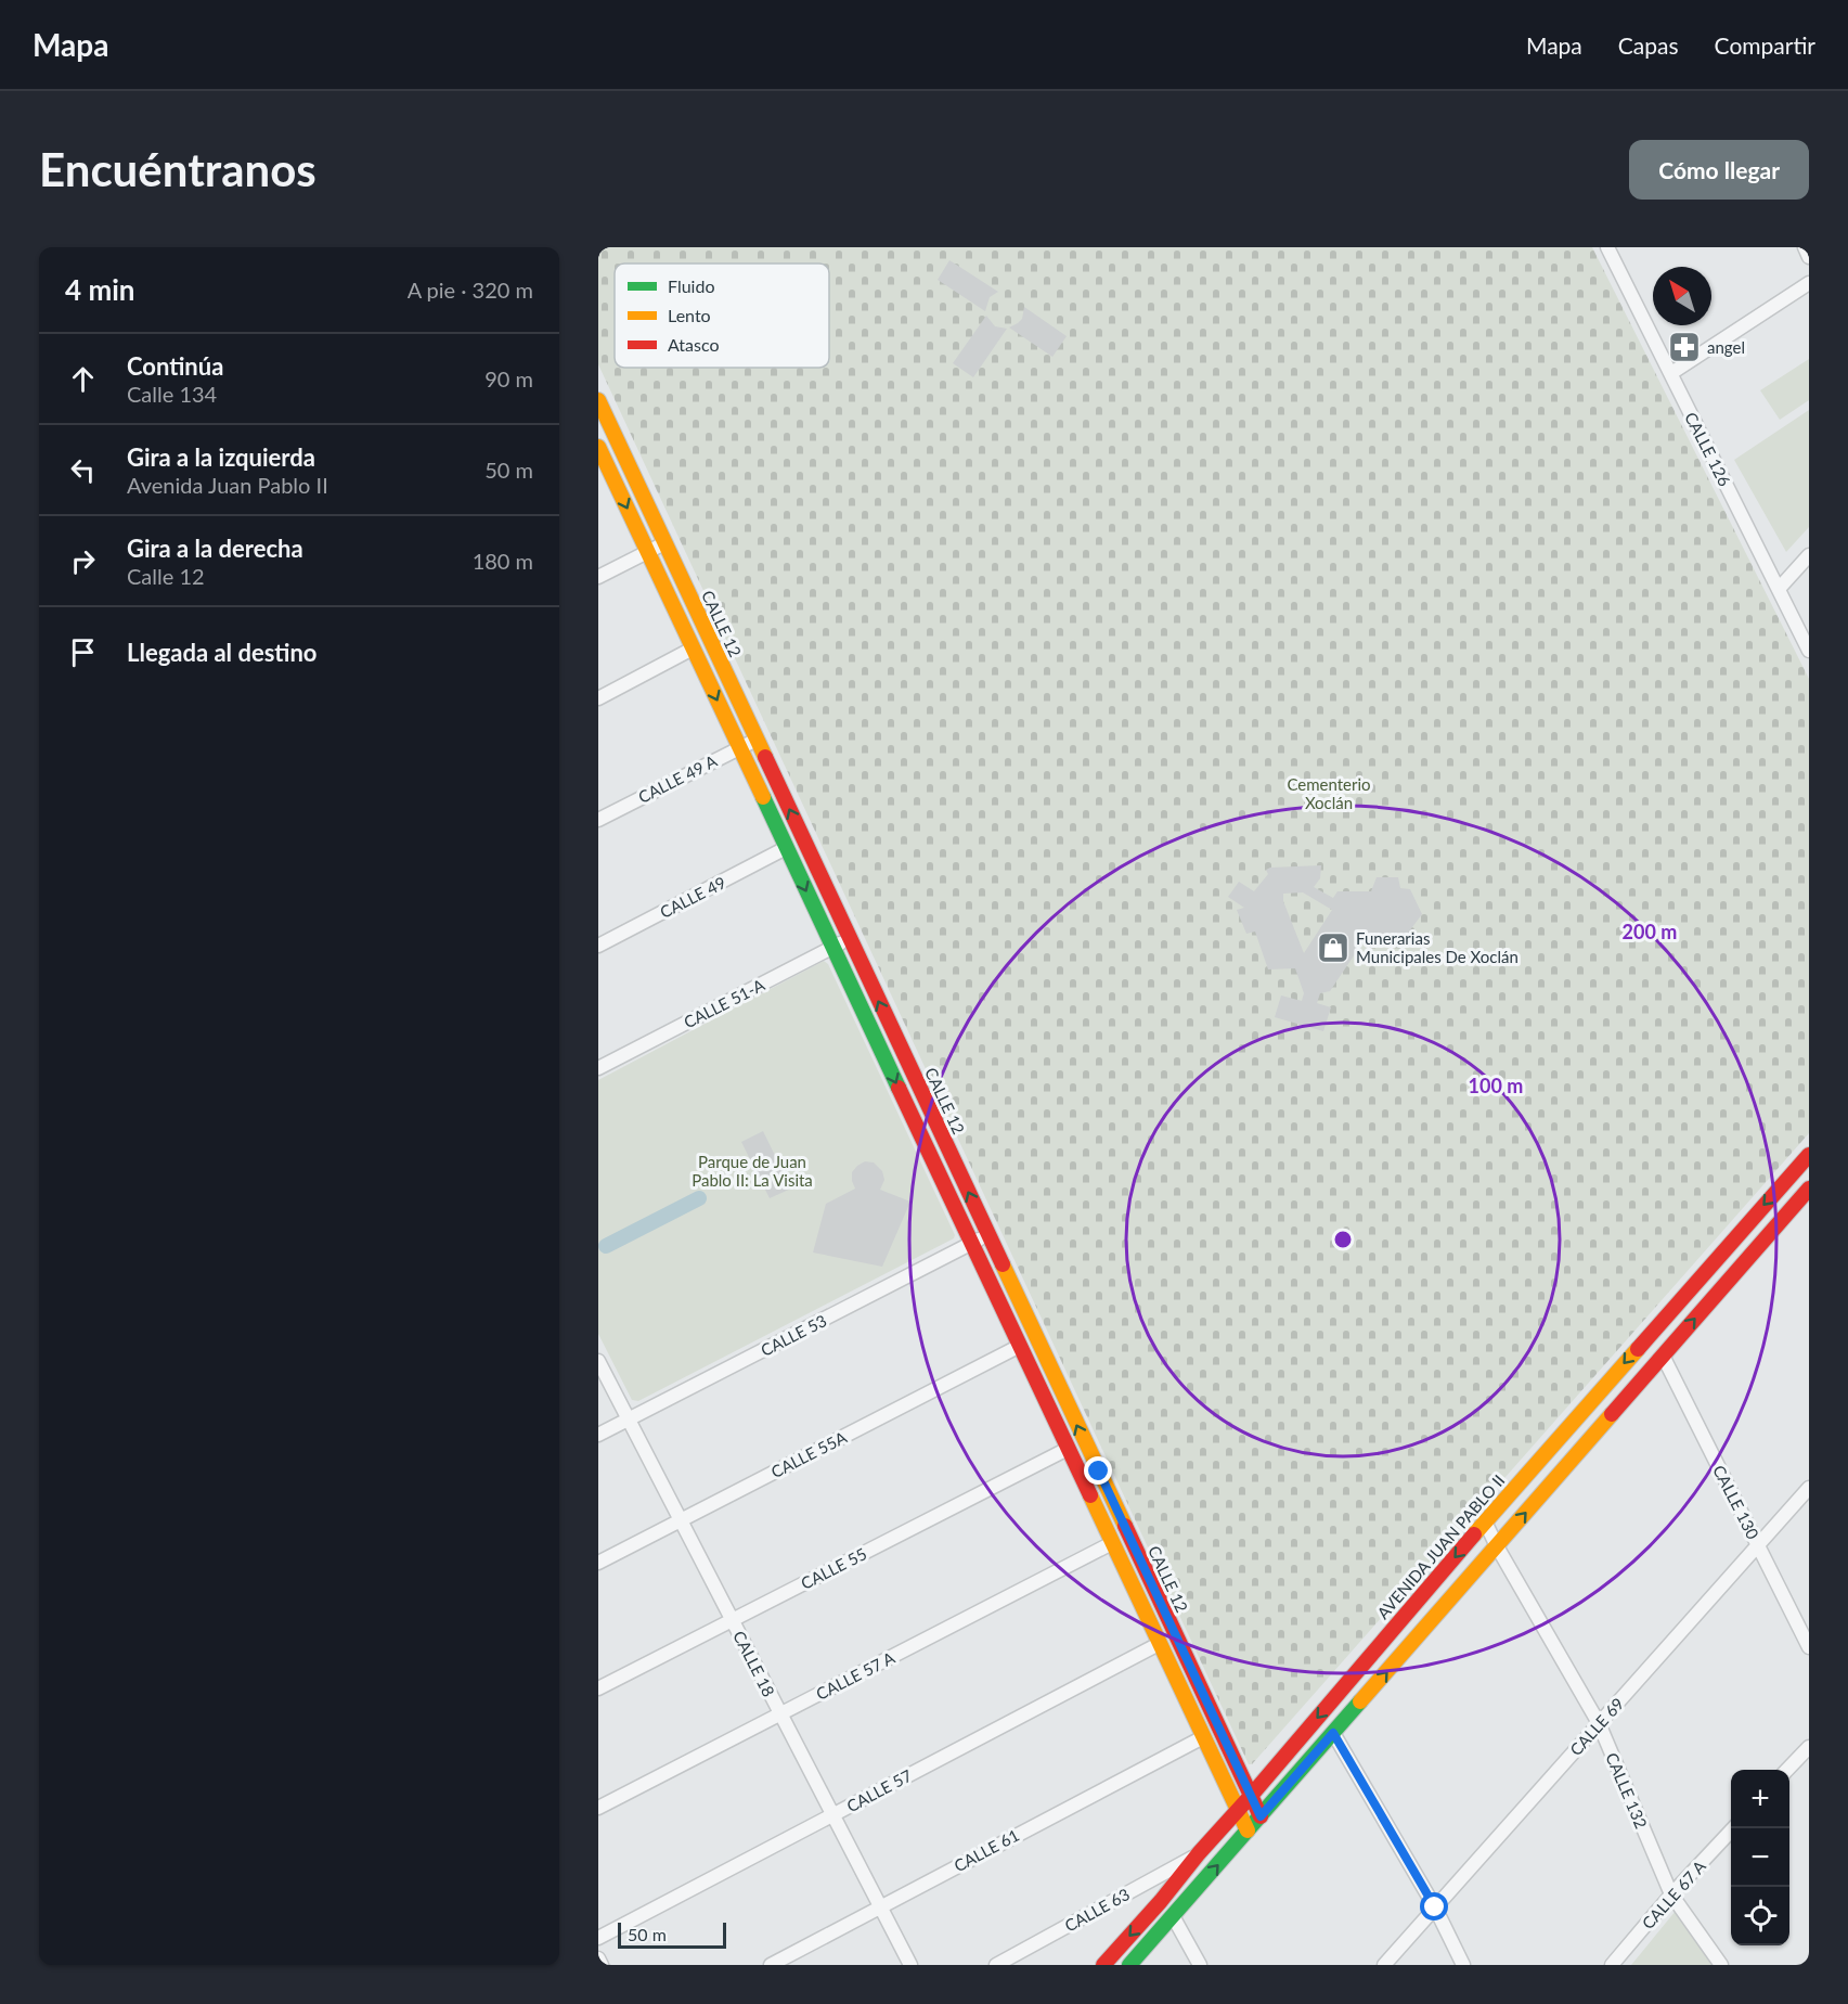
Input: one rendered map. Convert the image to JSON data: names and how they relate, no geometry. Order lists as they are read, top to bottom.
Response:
{
  "streets": {
    "street": [
      "CALLE 126",
      "CALLE 12",
      "CALLE 49 A",
      "CALLE 49",
      "CALLE 51-A",
      "CALLE 53",
      "CALLE 55A",
      "CALLE 130",
      "AVENIDA JUAN PABLO II",
      "CALLE 55",
      "CALLE 18",
      "CALLE 57 A",
      "CALLE 69",
      "CALLE 57",
      "CALLE 132",
      "CALLE 61",
      "CALLE 67 A",
      "CALLE 63"
    ]
  },
  "crossings": [
    ["CALLE 12", "CALLE 49 A"],
    ["CALLE 12", "CALLE 51-A"],
    ["CALLE 12", "CALLE 53"],
    ["CALLE 12", "AVENIDA JUAN PABLO II"],
    ["CALLE 53", "CALLE 18"],
    ["CALLE 55A", "CALLE 18"],
    ["CALLE 130", "CALLE 69"],
    ["AVENIDA JUAN PABLO II", "CALLE 132"],
    ["AVENIDA JUAN PABLO II", "CALLE 63"],
    ["CALLE 55", "CALLE 18"],
    ["CALLE 18", "CALLE 57 A"],
    ["CALLE 18", "CALLE 57"],
    ["CALLE 18", "CALLE 61"],
    ["CALLE 69", "CALLE 132"],
    ["CALLE 132", "CALLE 67 A"]
  ],
  "parks": ["Cementerio Xoclán", "Parque de Juan Pablo II: La Visita"],
  "places": {
    "pharmacy": ["angel"],
    "shop": ["Funerarias Municipales De Xoclán"]
  },
  "legend": ["Fluido", "Lento", "Atasco"],
  "scale_bar": "50 m",
  "north": "top left",
  "page": {
    "header": "Mapa",
    "nav": ["Mapa", "Capas", "Compartir"],
    "buttons": "Cómo llegar",
    "title": "Encuéntranos",
    "heading": ["4 min", "A pie · 320 m"],
    "list": [
      ["Continúa", "Calle 134", "90 m"],
      ["Gira a la izquierda", "Avenida Juan Pablo II", "50 m"],
      ["Gira a la derecha", "Calle 12", "180 m"],
      "Llegada al destino"
    ],
    "map_buttons": ["+", "−"],
    "scale": "50 m"
  },
  "rings": ["200 m", "100 m"]
}
